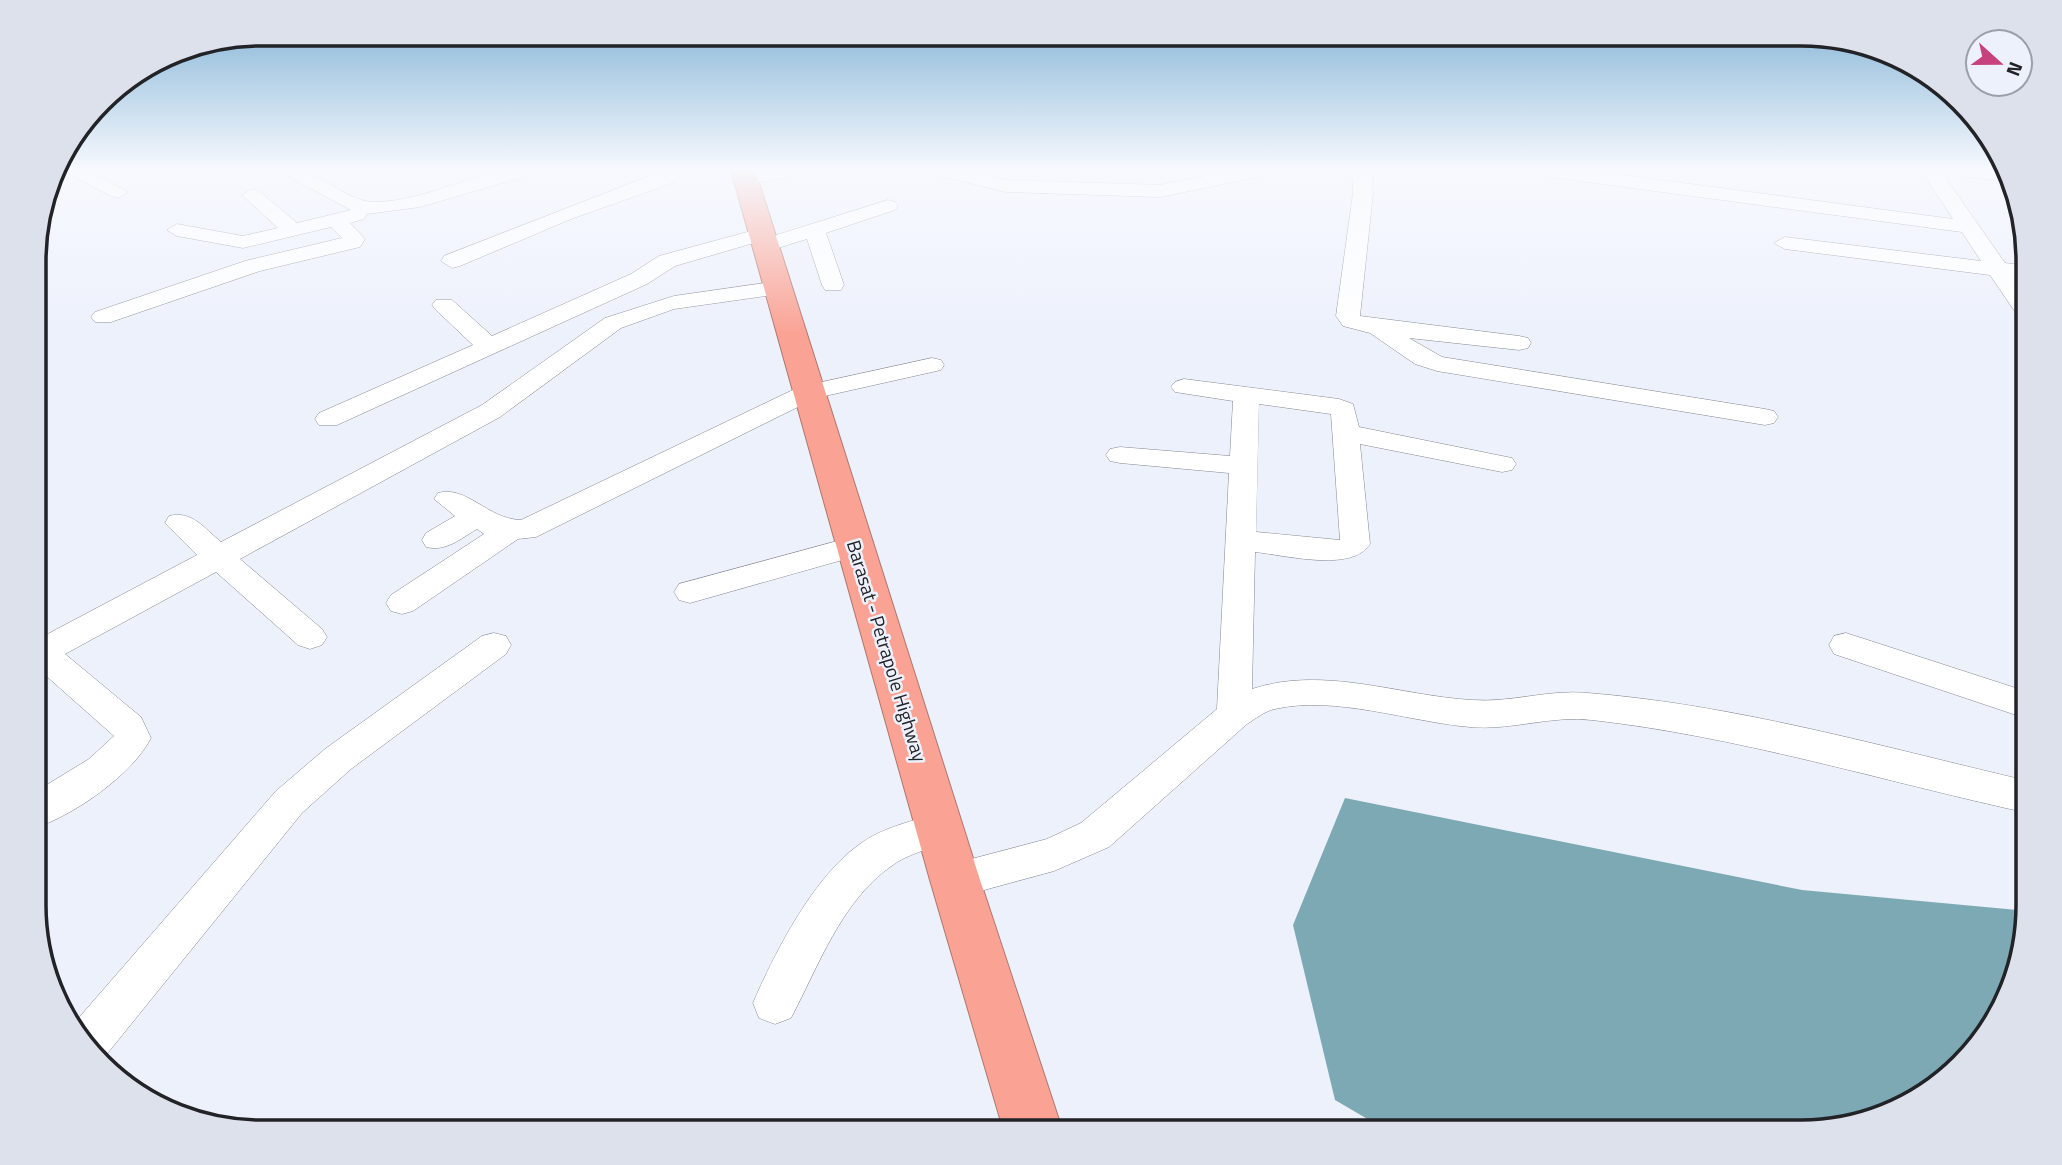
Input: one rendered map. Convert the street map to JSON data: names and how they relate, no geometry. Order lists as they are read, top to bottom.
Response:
{
  "streets": {
    "highway": ["Barasat - Petrapole Highway"]
  },
  "north": "right"
}
